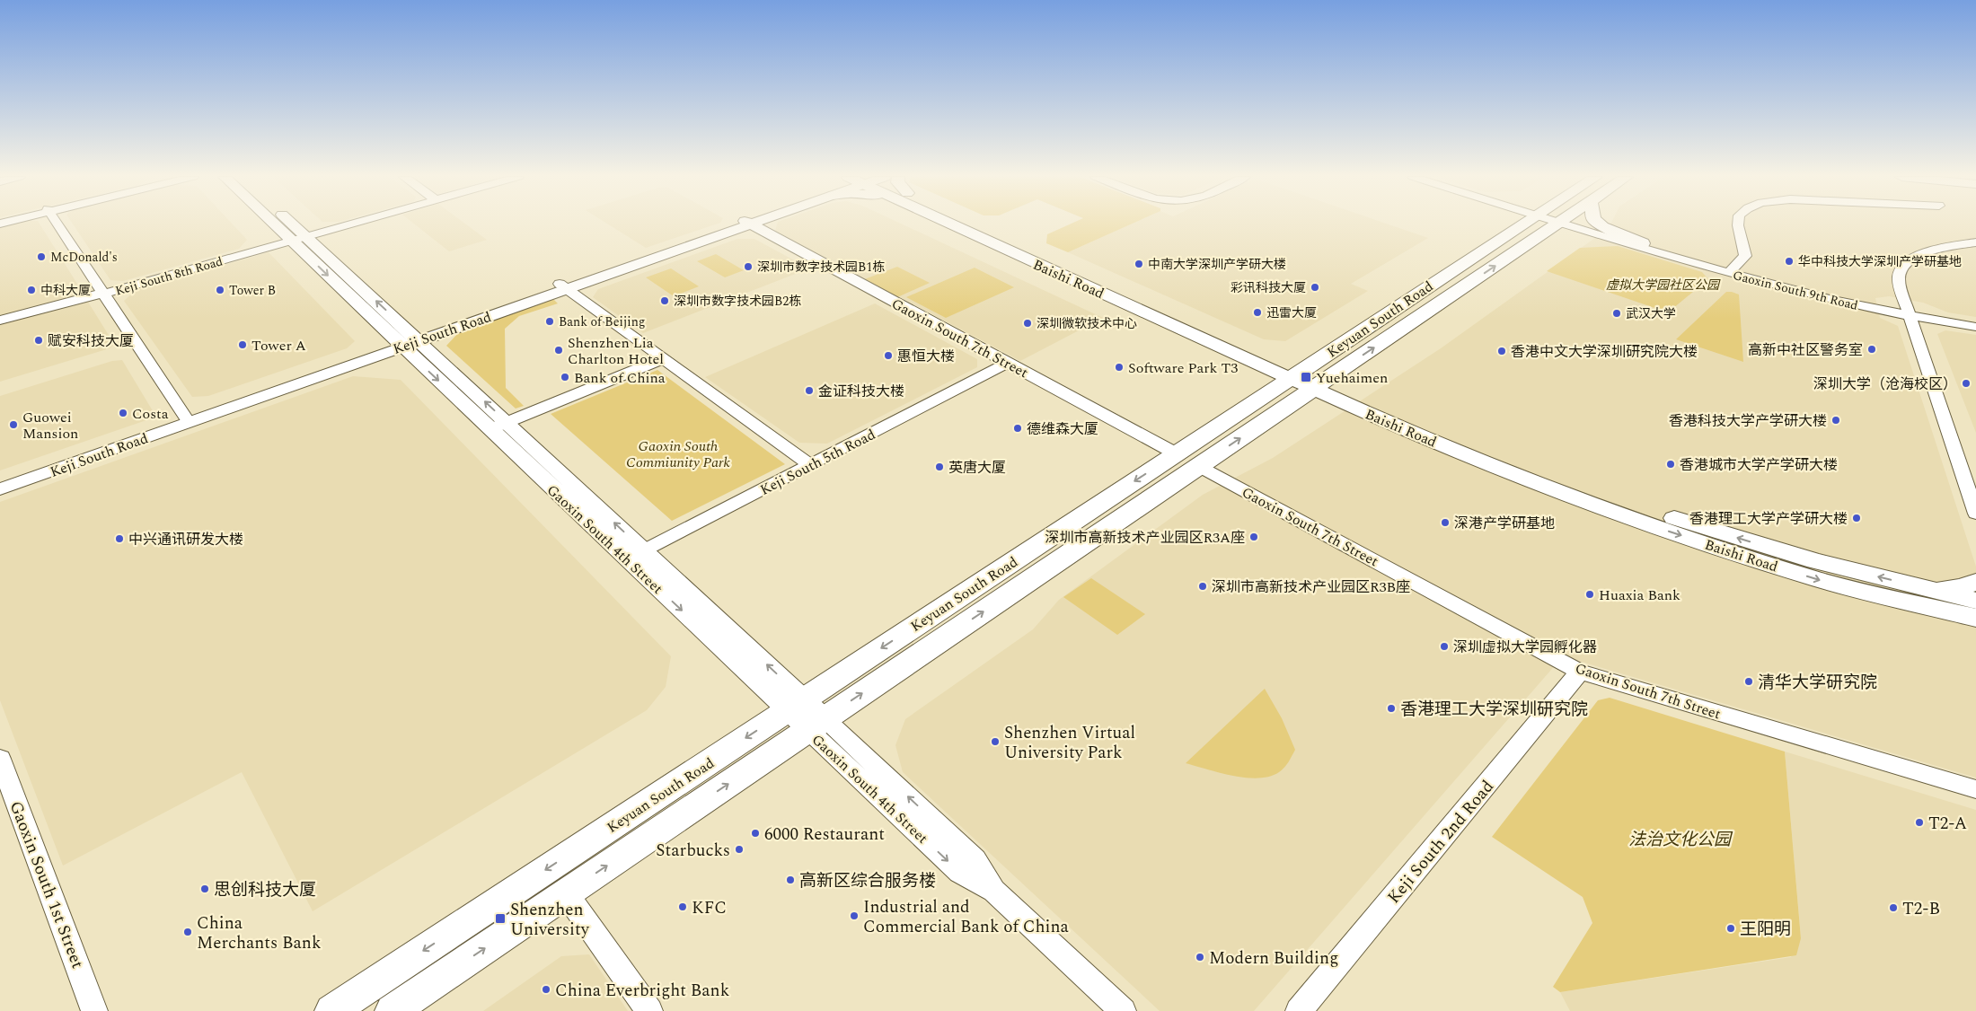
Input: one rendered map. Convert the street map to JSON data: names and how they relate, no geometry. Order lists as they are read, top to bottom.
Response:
{
  "streets": {
    "main road": [
      "Baishi Road",
      "Keyuan South Road",
      "Keji South Road",
      "Gaoxin South 7th Street",
      "Gaoxin South 4th Street"
    ],
    "street": [
      "Keji South 8th Road",
      "Gaoxin South 9th Road",
      "Keji South 5th Road",
      "Keji South 2nd Road",
      "Gaoxin South 1st Street"
    ]
  },
  "crossings": [
    ["Keji South 8th Road", "Gaoxin South 4th Street"],
    ["Baishi Road", "Keyuan South Road"],
    ["Keyuan South Road", "Gaoxin South 7th Street"],
    ["Keyuan South Road", "Gaoxin South 4th Street"],
    ["Keji South Road", "Gaoxin South 4th Street"],
    ["Gaoxin South 7th Street", "Keji South 5th Road"],
    ["Gaoxin South 7th Street", "Keji South 2nd Road"],
    ["Keji South 5th Road", "Gaoxin South 4th Street"]
  ],
  "parks": ["虚拟大学园社区公园", "Gaoxin South Commiunity Park", "法治文化公园"],
  "places": {
    "other": [
      "McDonald's",
      "华中科技大学深圳产学研基地",
      "中南大学深圳产学研大楼",
      "深圳市数字技术园B1栋",
      "彩讯科技大厦",
      "中科大厦",
      "Tower B",
      "深圳市数字技术园B2栋",
      "迅雷大厦",
      "武汉大学",
      "Bank of Beijing",
      "深圳微软技术中心",
      "赋安科技大厦",
      "Tower A",
      "高新中社区警务室",
      "Shenzhen Lia Charlton Hotel",
      "香港中文大学深圳研究院大楼",
      "惠恒大楼",
      "Software Park T3",
      "Bank of China",
      "深圳大学（沧海校区）",
      "金证科技大楼",
      "Costa",
      "香港科技大学产学研大楼",
      "Guowei Mansion",
      "德维森大厦",
      "香港城市大学产学研大楼",
      "英唐大厦",
      "香港理工大学产学研大楼",
      "深港产学研基地",
      "深圳市高新技术产业园区R3A座",
      "中兴通讯研发大楼",
      "深圳市高新技术产业园区R3B座",
      "Huaxia Bank",
      "深圳虚拟大学园孵化器",
      "清华大学研究院",
      "香港理工大学深圳研究院",
      "Shenzhen Virtual University Park",
      "T2-A",
      "6000 Restaurant",
      "Starbucks",
      "高新区综合服务楼",
      "思创科技大厦",
      "KFC",
      "T2-B",
      "Industrial and Commercial Bank of China",
      "王阳明",
      "China Merchants Bank",
      "Modern Building",
      "China Everbright Bank"
    ],
    "transit": ["Yuehaimen", "Shenzhen University"]
  }
}
